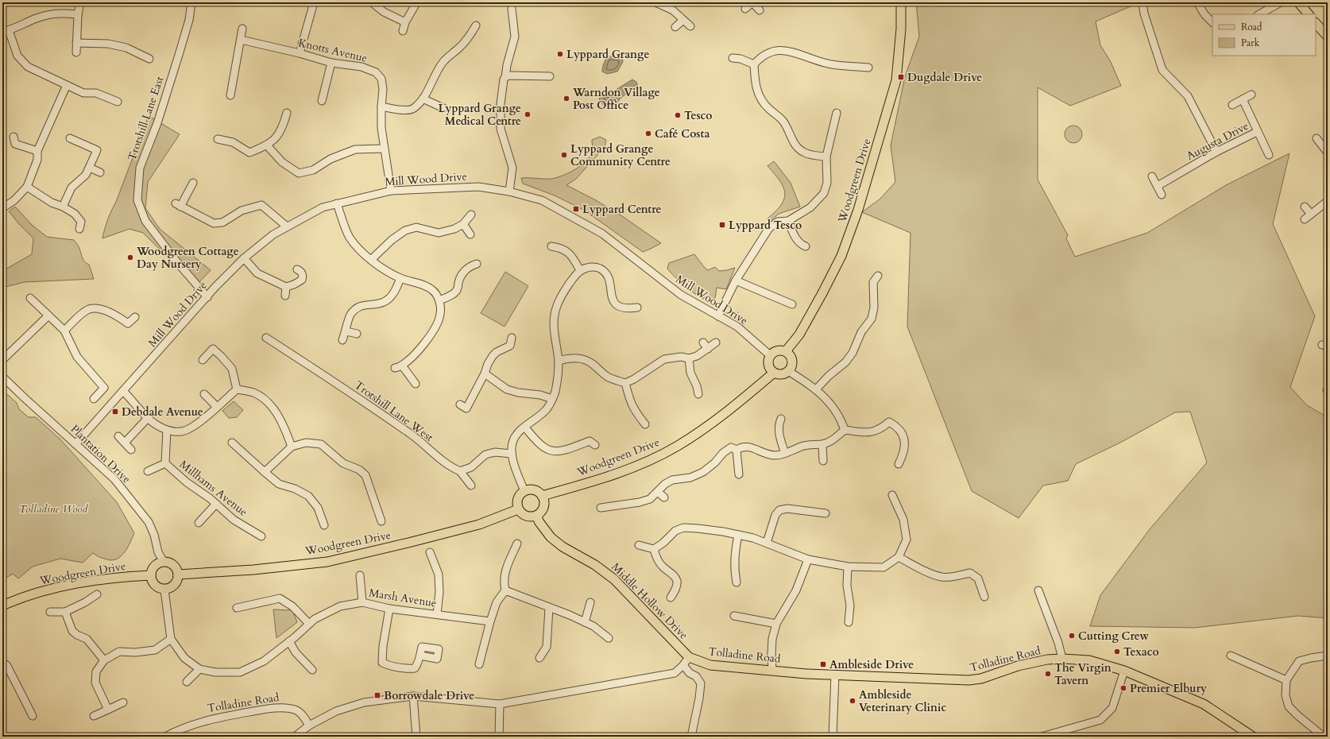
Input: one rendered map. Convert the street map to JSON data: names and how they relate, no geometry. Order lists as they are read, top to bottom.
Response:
{
  "streets": {
    "main road": ["Woodgreen Drive", "Middle Hollow Drive", "Tolladine Road"],
    "street": [
      "Knotts Avenue",
      "Trotshill Lane East",
      "Augusta Drive",
      "Mill Wood Drive",
      "Trotshill Lane West",
      "Plantation Drive",
      "Millhams Avenue",
      "Marsh Avenue"
    ]
  },
  "crossings": [
    ["Knotts Avenue", "Mill Wood Drive"],
    ["Trotshill Lane East", "Mill Wood Drive"],
    ["Mill Wood Drive", "Woodgreen Drive"],
    ["Mill Wood Drive", "Plantation Drive"],
    ["Woodgreen Drive", "Plantation Drive"],
    ["Woodgreen Drive", "Marsh Avenue"],
    ["Woodgreen Drive", "Middle Hollow Drive"],
    ["Plantation Drive", "Marsh Avenue"],
    ["Middle Hollow Drive", "Tolladine Road"]
  ],
  "parks": ["Tolladine Wood"],
  "places": {
    "other": [
      "Lyppard Grange",
      "Warndon Village Post Office",
      "Lyppard Grange Medical Centre",
      "Tesco",
      "Café Costa",
      "Lyppard Grange Community Centre",
      "Woodgreen Cottage Day Nursery",
      "Cutting Crew",
      "Texaco",
      "The Virgin Tavern",
      "Premier Elbury",
      "Ambleside Veterinary Clinic"
    ],
    "transit": [
      "Dugdale Drive",
      "Lyppard Centre",
      "Lyppard Tesco",
      "Debdale Avenue",
      "Ambleside Drive",
      "Borrowdale Drive"
    ]
  },
  "legend": ["Road", "Park"]
}
